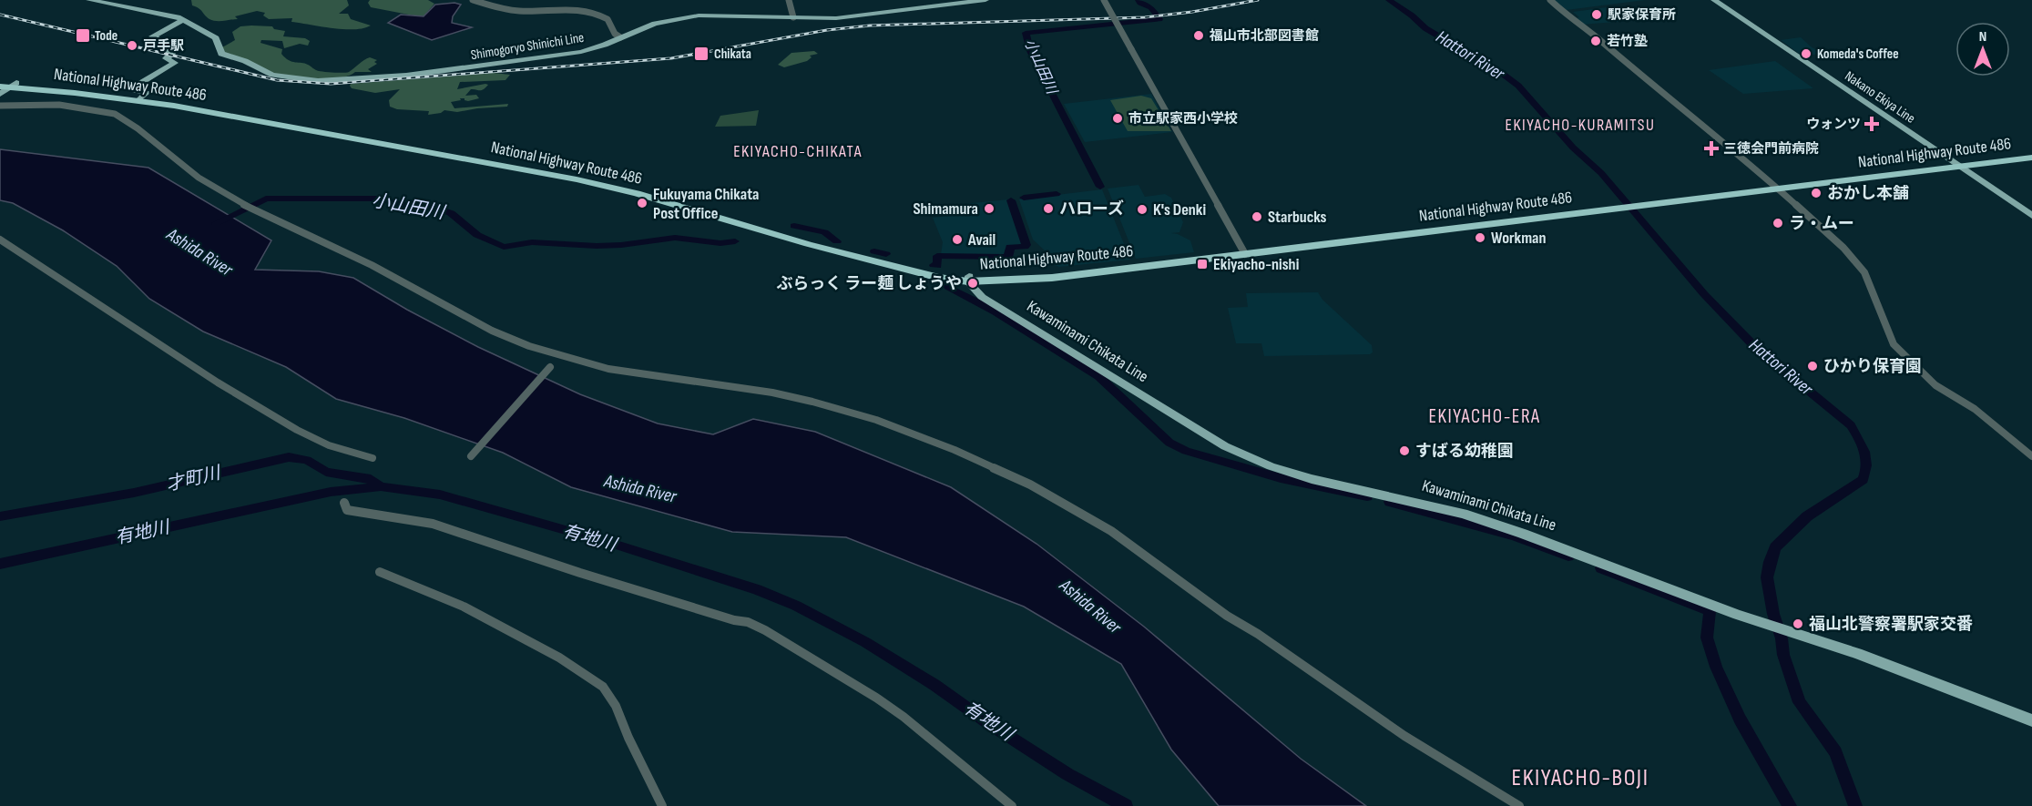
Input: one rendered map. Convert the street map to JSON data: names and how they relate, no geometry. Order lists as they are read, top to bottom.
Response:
{
  "streets": {
    "highway": ["National Highway Route 486"],
    "main road": ["Shimogoryo Shinichi Line", "Nakano Ekiya Line", "Kawaminami Chikata Line"]
  },
  "crossings": [
    ["National Highway Route 486", "Nakano Ekiya Line"],
    ["National Highway Route 486", "Kawaminami Chikata Line"]
  ],
  "districts": [
    "EKIYACHO-KURAMITSU",
    "EKIYACHO-CHIKATA",
    "EKIYACHO-ERA",
    "EKIYACHO-BOJI"
  ],
  "water": [
    "Hattori River",
    "小山田川",
    "Ashida River",
    "才町川",
    "有地川"
  ],
  "places": {
    "other": [
      "駅家保育所",
      "福山市北部図書館",
      "若竹塾",
      "戸手駅",
      "Komeda's Coffee",
      "市立駅家西小学校",
      "おかし本舗",
      "Fukuyama Chikata Post Office",
      "Shimamura",
      "ハローズ",
      "K's Denki",
      "Starbucks",
      "ラ・ムー",
      "Workman",
      "Avail",
      "ぶらっく ラー麺 しょうや",
      "ひかり保育園",
      "すばる幼稚園",
      "福山北警察署駅家交番"
    ],
    "transit": ["Tode", "Chikata", "Ekiyacho-nishi"],
    "health": ["ウォンツ", "三徳会門前病院"]
  },
  "north": "top"
}
